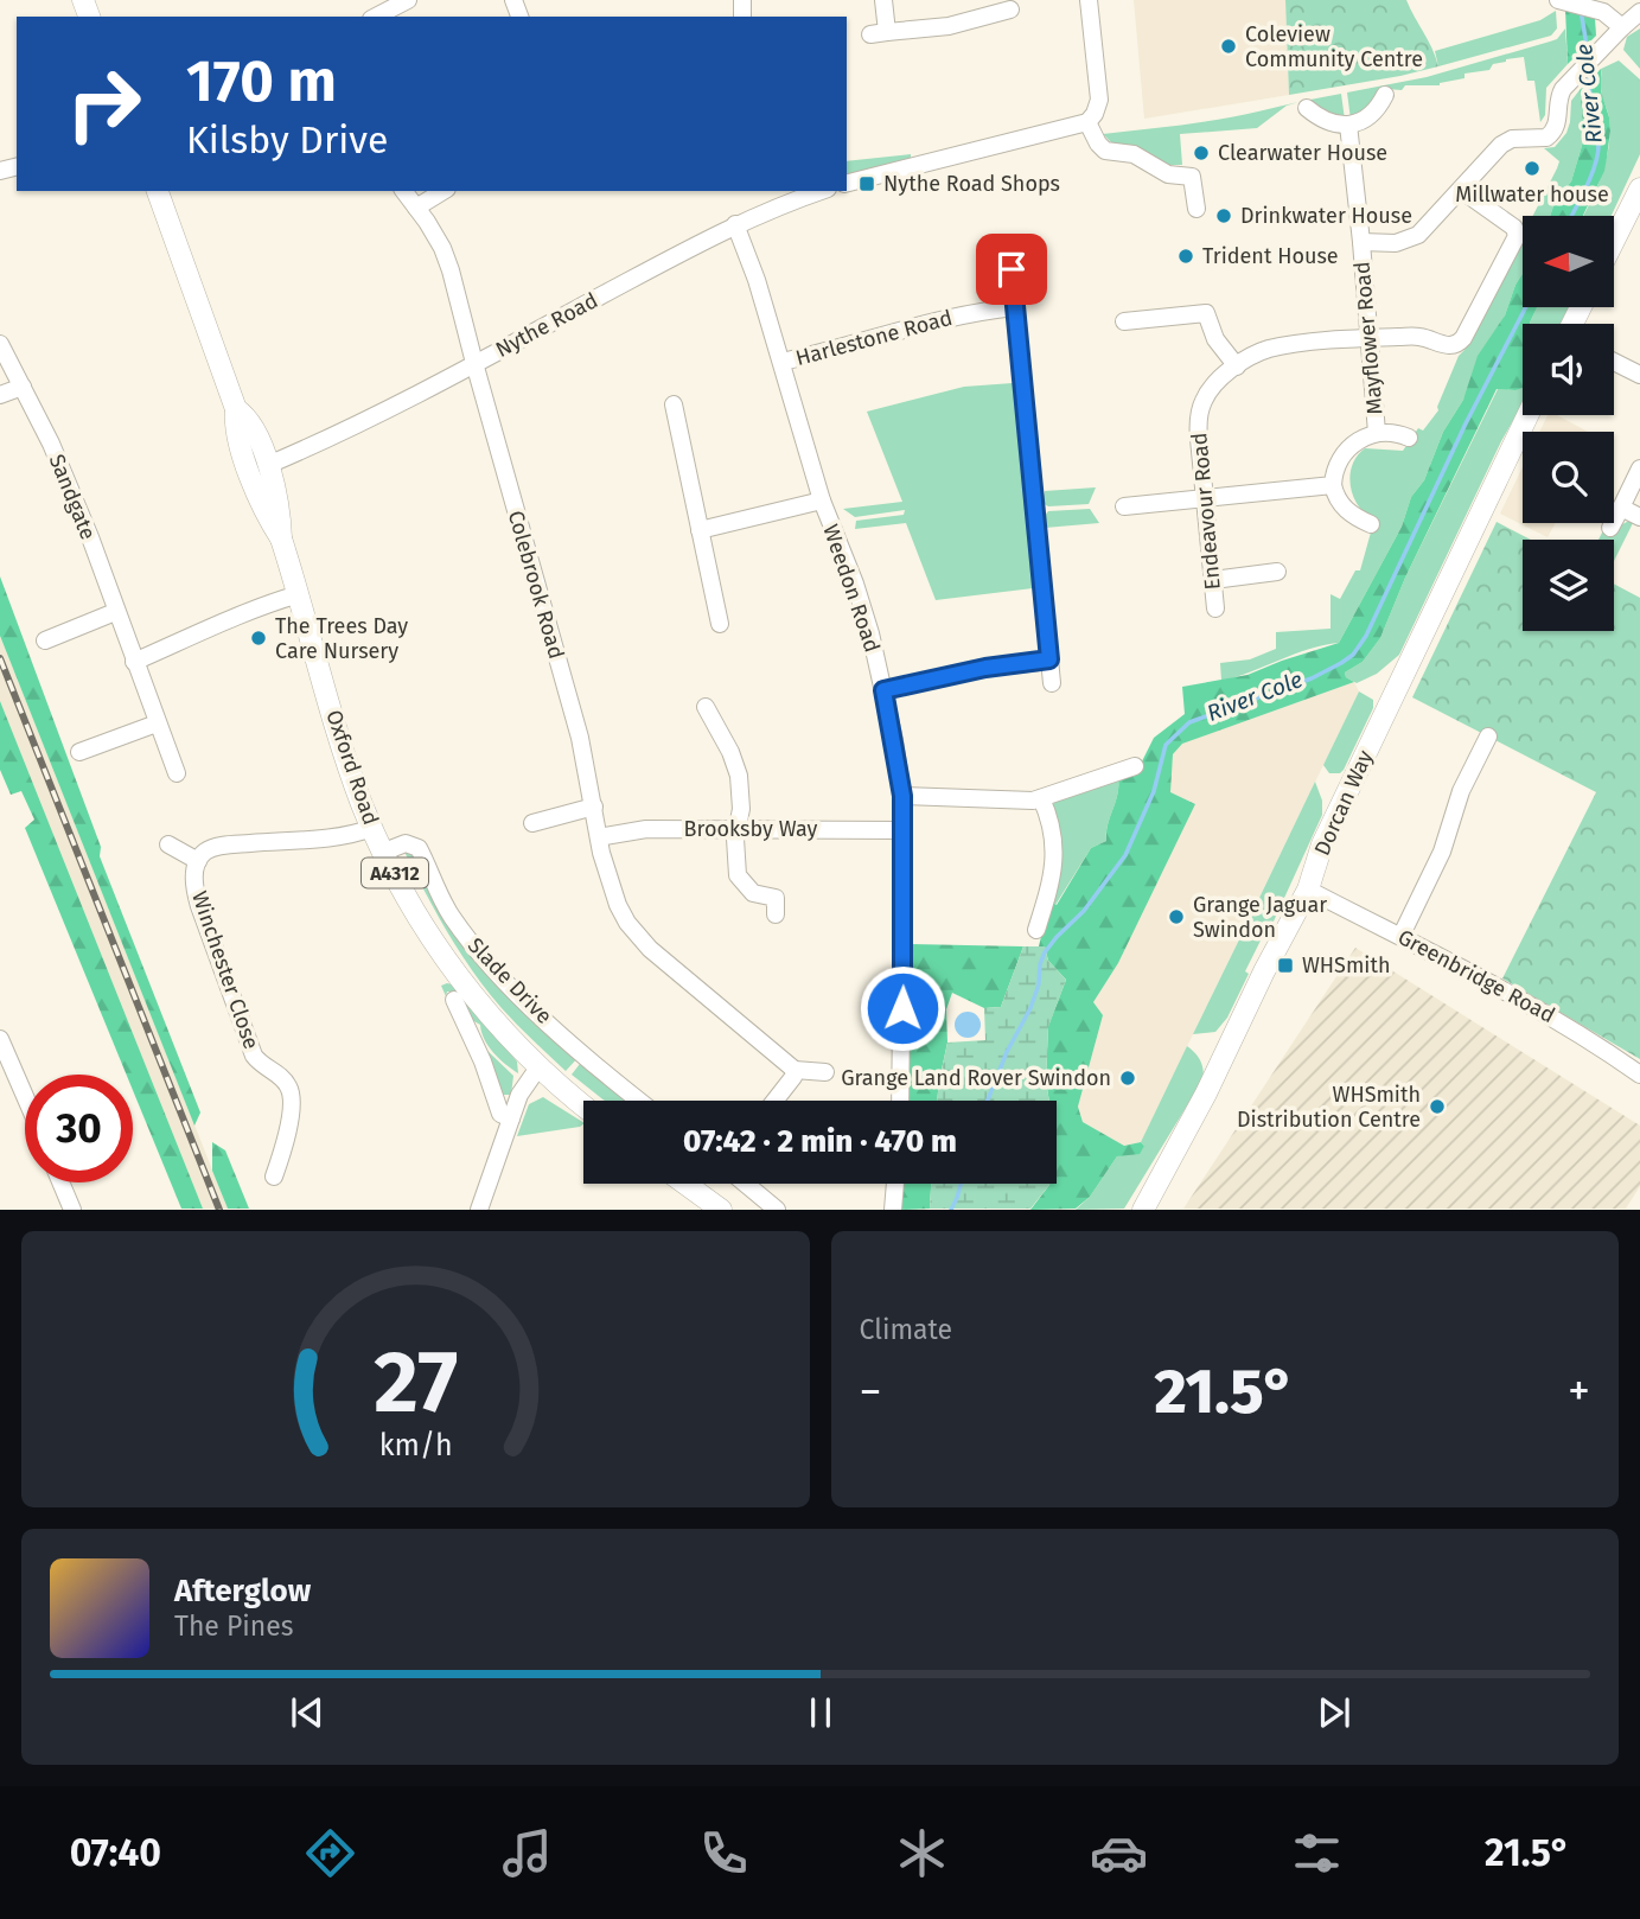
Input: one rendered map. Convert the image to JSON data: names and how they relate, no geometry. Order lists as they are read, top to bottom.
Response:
{
  "streets": {
    "main road": [
      "Oxford Road",
      "Dorcan Way",
      "A4312",
      "Slade Drive"
    ],
    "street": [
      "Nythe Road",
      "Harlestone Road",
      "Mayflower Road",
      "Sandgate",
      "Endeavour Road",
      "Colebrook Road",
      "Weedon Road",
      "Brooksby Way",
      "Winchester Close",
      "Greenbridge Road"
    ]
  },
  "crossings": [
    ["Nythe Road", "Colebrook Road"],
    ["Nythe Road", "Weedon Road"],
    ["Nythe Road", "Oxford Road"],
    ["Harlestone Road", "Weedon Road"],
    ["Mayflower Road", "Endeavour Road"],
    ["Colebrook Road", "Brooksby Way"],
    ["Weedon Road", "Brooksby Way"],
    ["Oxford Road", "Winchester Close"],
    ["Oxford Road", "Slade Drive"],
    ["Dorcan Way", "Greenbridge Road"]
  ],
  "water": ["River Cole"],
  "places": {
    "other": [
      "Coleview Community Centre",
      "Clearwater House",
      "Millwater house",
      "Drinkwater House",
      "Trident House",
      "The Trees Day Care Nursery",
      "Grange Jaguar Swindon",
      "Grange Land Rover Swindon",
      "WHSmith Distribution Centre"
    ],
    "transit": ["Nythe Road Shops", "WHSmith"]
  },
  "north": "left",
  "page": {
    "turn": ["170 m", "Kilsby Drive"],
    "limit": "30",
    "trip": "07:42 · 2 min · 470 m",
    "tile": "Climate",
    "heat": ["−", "21.5°", "+"],
    "song": ["Afterglow", "The Pines"],
    "tabs": ["07:40", "21.5°"],
    "gauge": ["27", "km/h"]
  }
}
